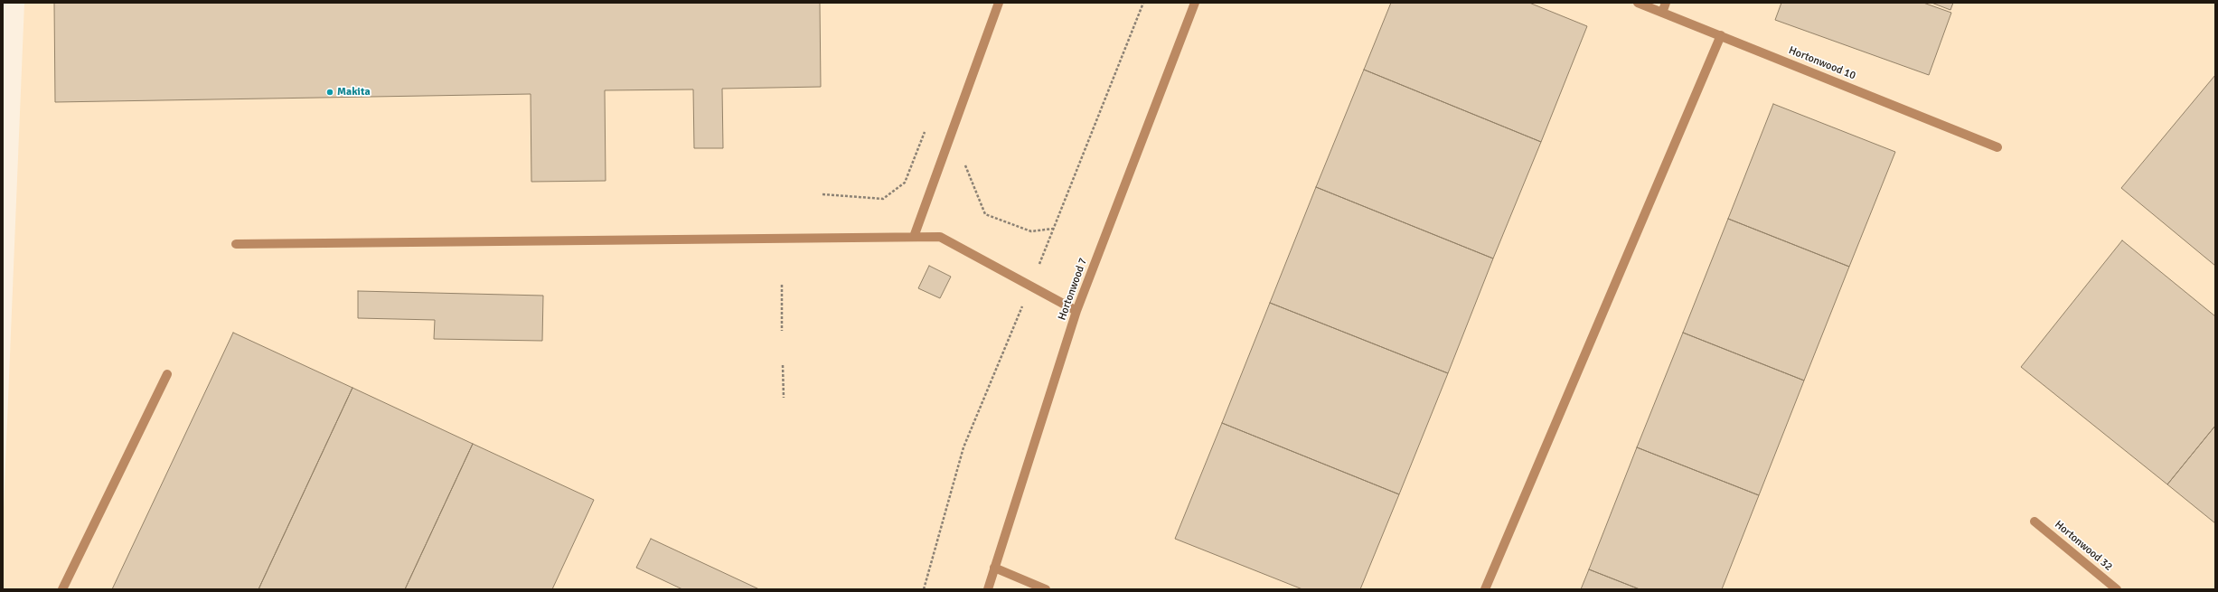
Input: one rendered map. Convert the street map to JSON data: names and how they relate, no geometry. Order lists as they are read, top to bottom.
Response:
{
  "streets": {
    "street": ["Hortonwood 10", "Hortonwood 7", "Hortonwood 32"]
  },
  "places": ["Makita"]
}
